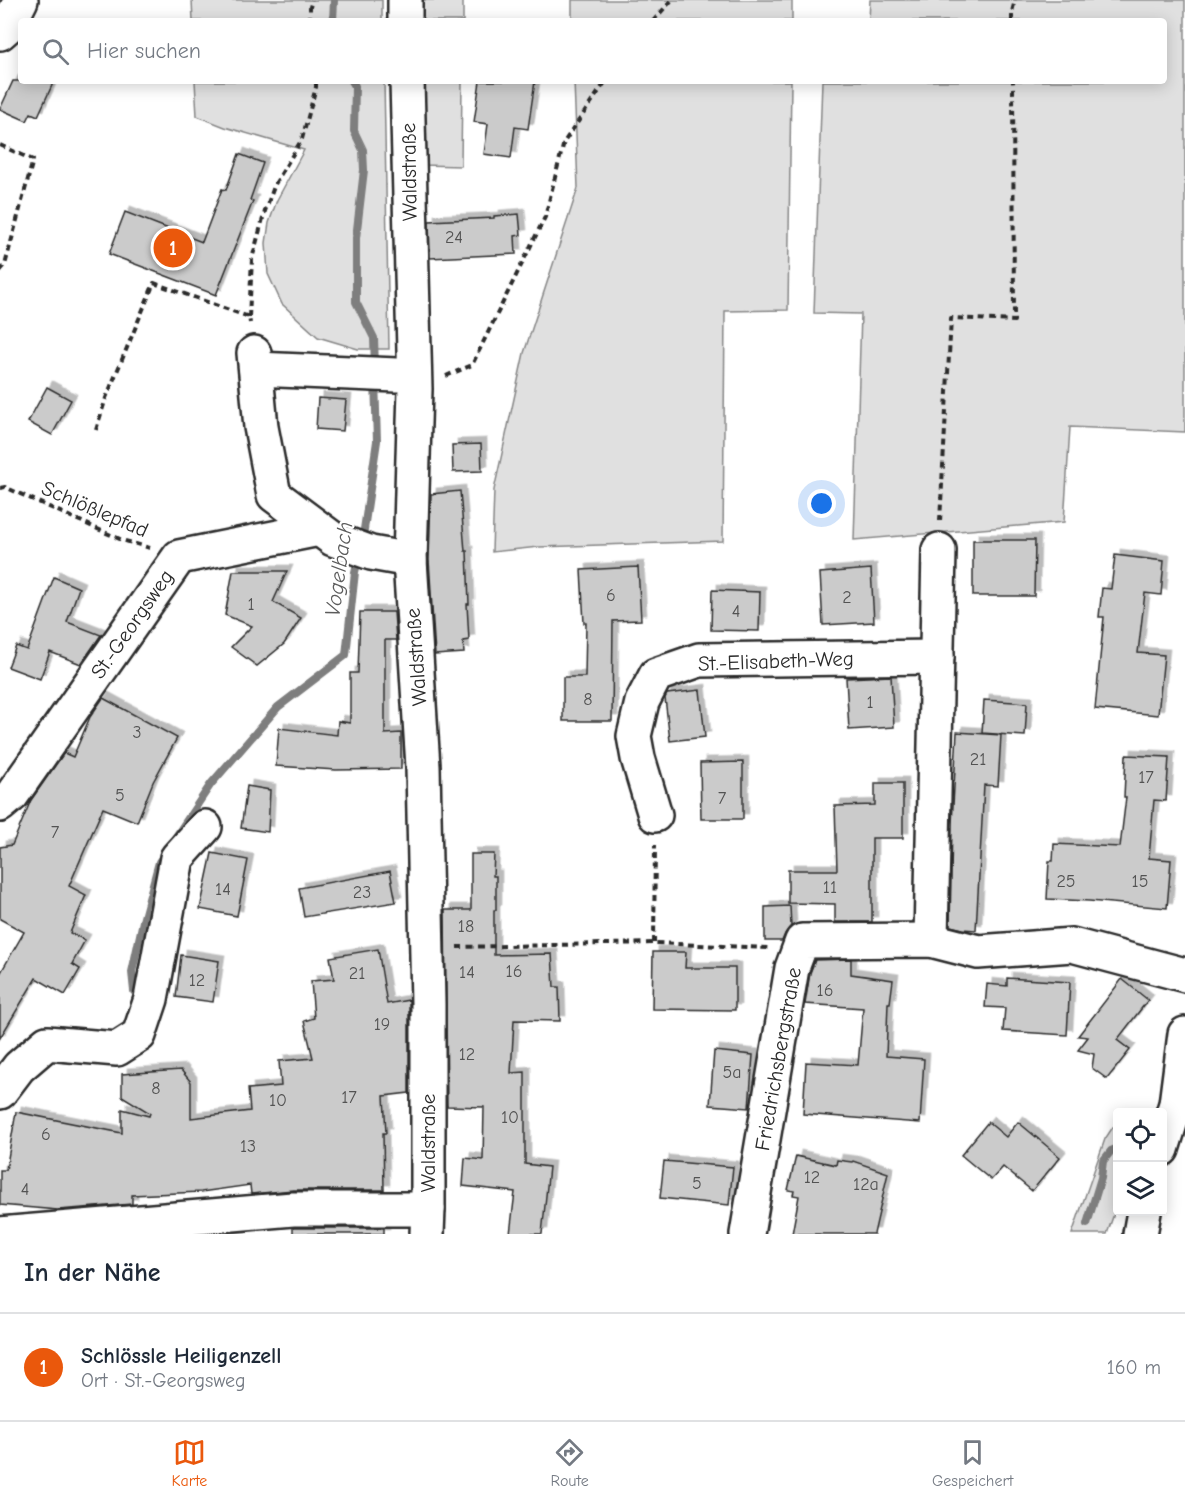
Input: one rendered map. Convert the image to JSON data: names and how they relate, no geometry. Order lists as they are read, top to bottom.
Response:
{
  "streets": {
    "street": [
      "Waldstraße",
      "St.-Georgsweg",
      "St.-Elisabeth-Weg",
      "Friedrichsbergstraße"
    ],
    "path": ["Schlößlepfad"]
  },
  "crossings": [
    ["Schlößlepfad", "St.-Georgsweg"]
  ],
  "water": ["Vogelbach"],
  "house_numbers": [
    "24",
    "6",
    "2",
    "1",
    "4",
    "8",
    "1",
    "3",
    "21",
    "17",
    "5",
    "7",
    "7",
    "25",
    "15",
    "11",
    "14",
    "23",
    "18",
    "16",
    "14",
    "21",
    "12",
    "16",
    "19",
    "12",
    "5a",
    "8",
    "17",
    "10",
    "10",
    "6",
    "13",
    "12",
    "5",
    "12a",
    "4"
  ],
  "page": {
    "search": "Hier suchen",
    "pins": "1",
    "heading": "In der Nähe",
    "list": [
      {
        "mark": "1",
        "name": "Schlössle Heiligenzell",
        "note": "Ort · St.-Georgsweg",
        "value": "160 m"
      }
    ],
    "nav": ["Karte", "Route", "Gespeichert"]
  }
}
